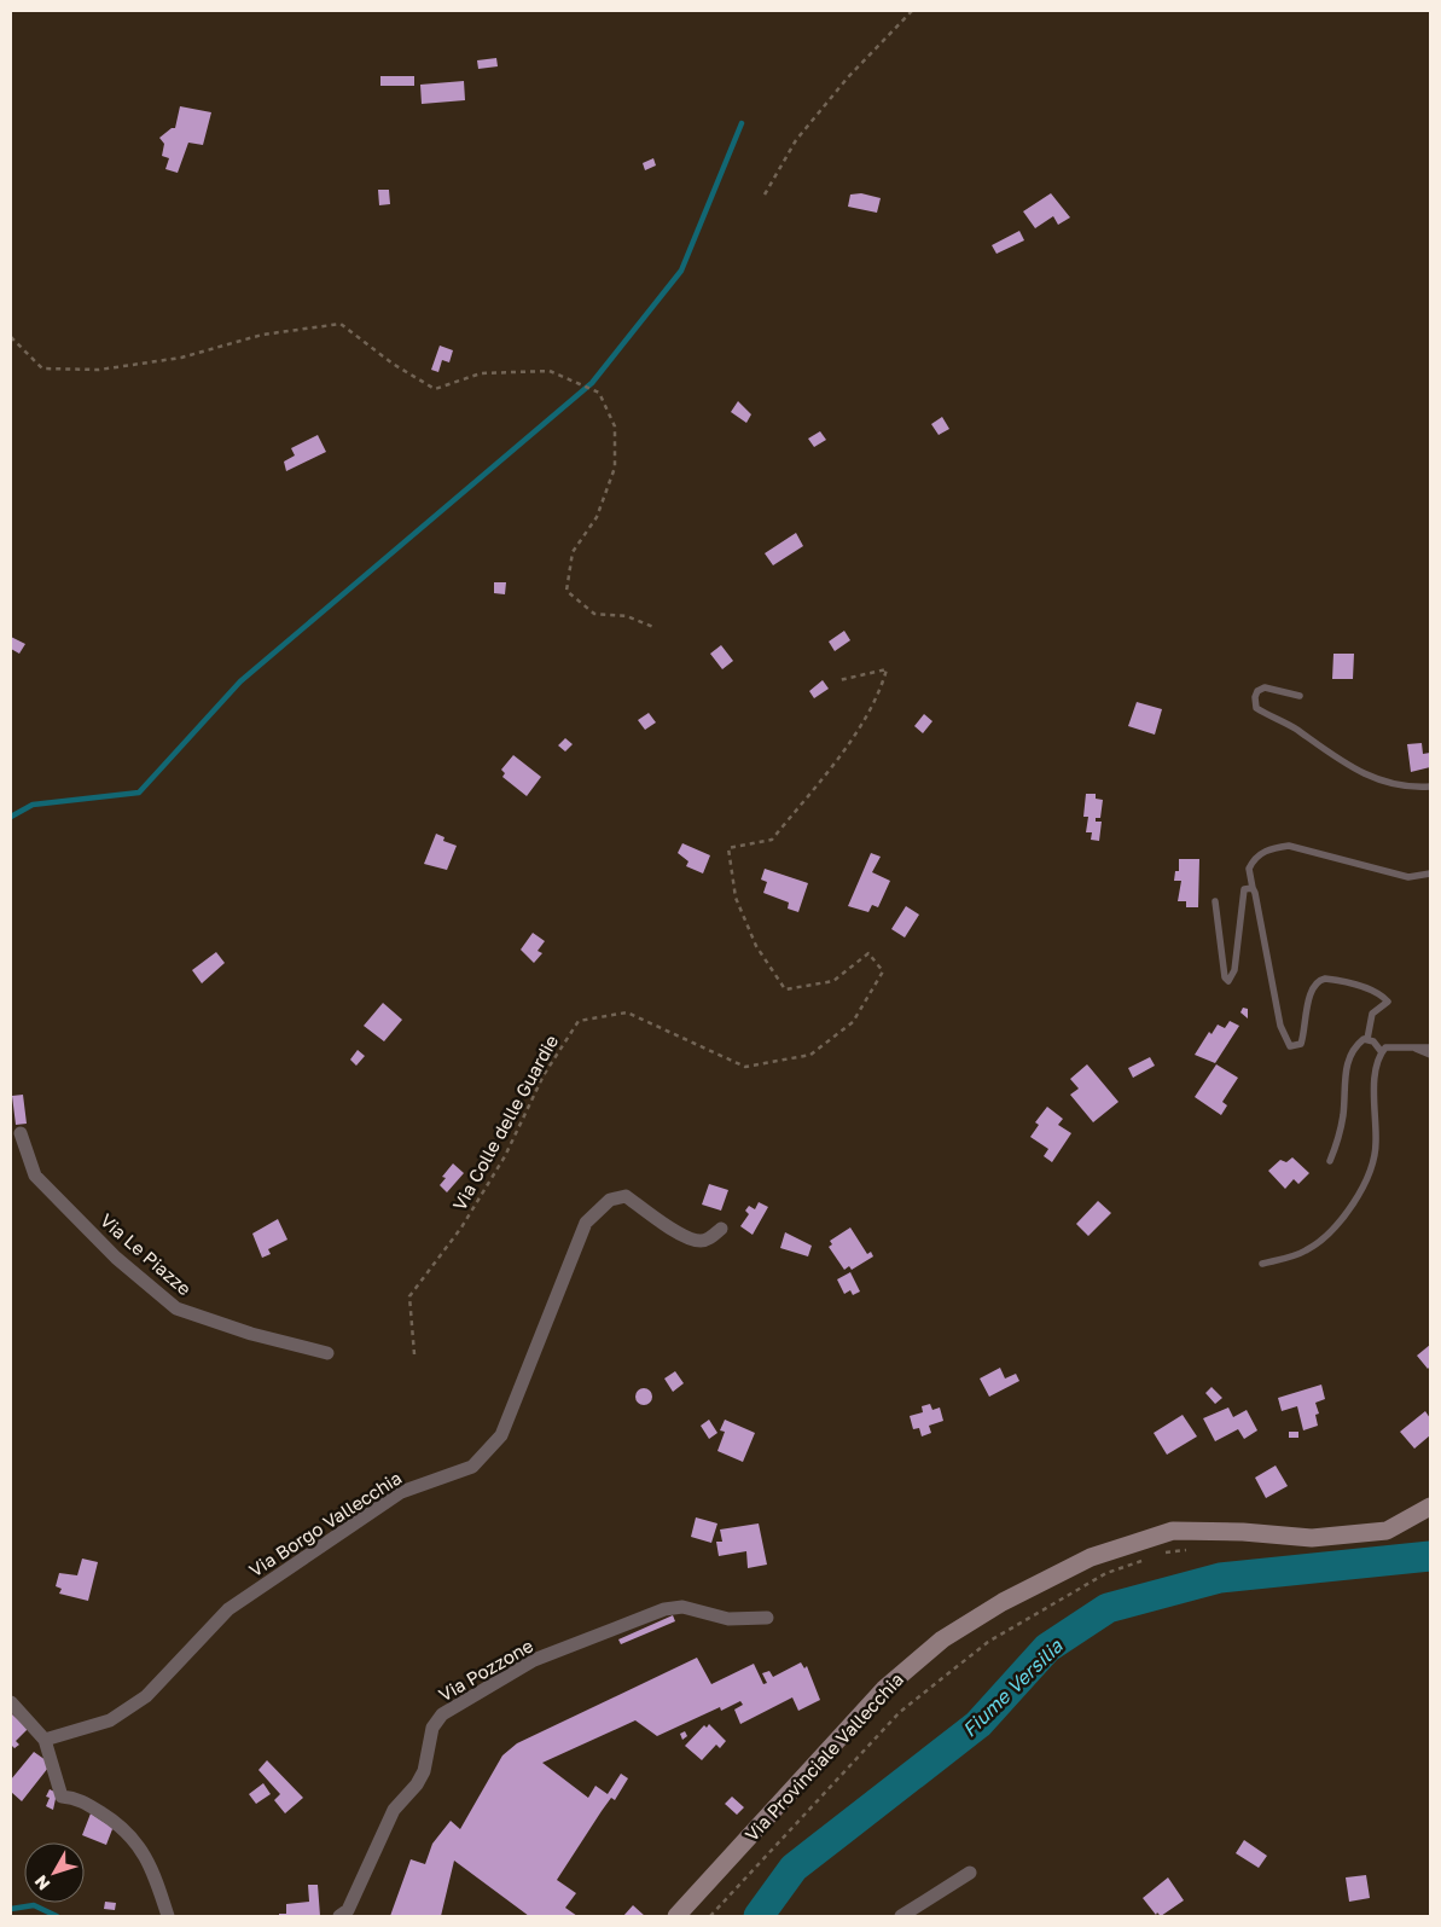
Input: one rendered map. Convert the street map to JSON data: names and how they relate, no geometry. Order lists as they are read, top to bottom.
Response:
{
  "streets": {
    "main road": ["Via Provinciale Vallecchia"],
    "street": ["Via Le Piazze", "Via Borgo Vallecchia", "Via Pozzone"],
    "path": ["Via Colle delle Guardie"]
  },
  "water": ["Fiume Versilia"],
  "north": "bottom left"
}
